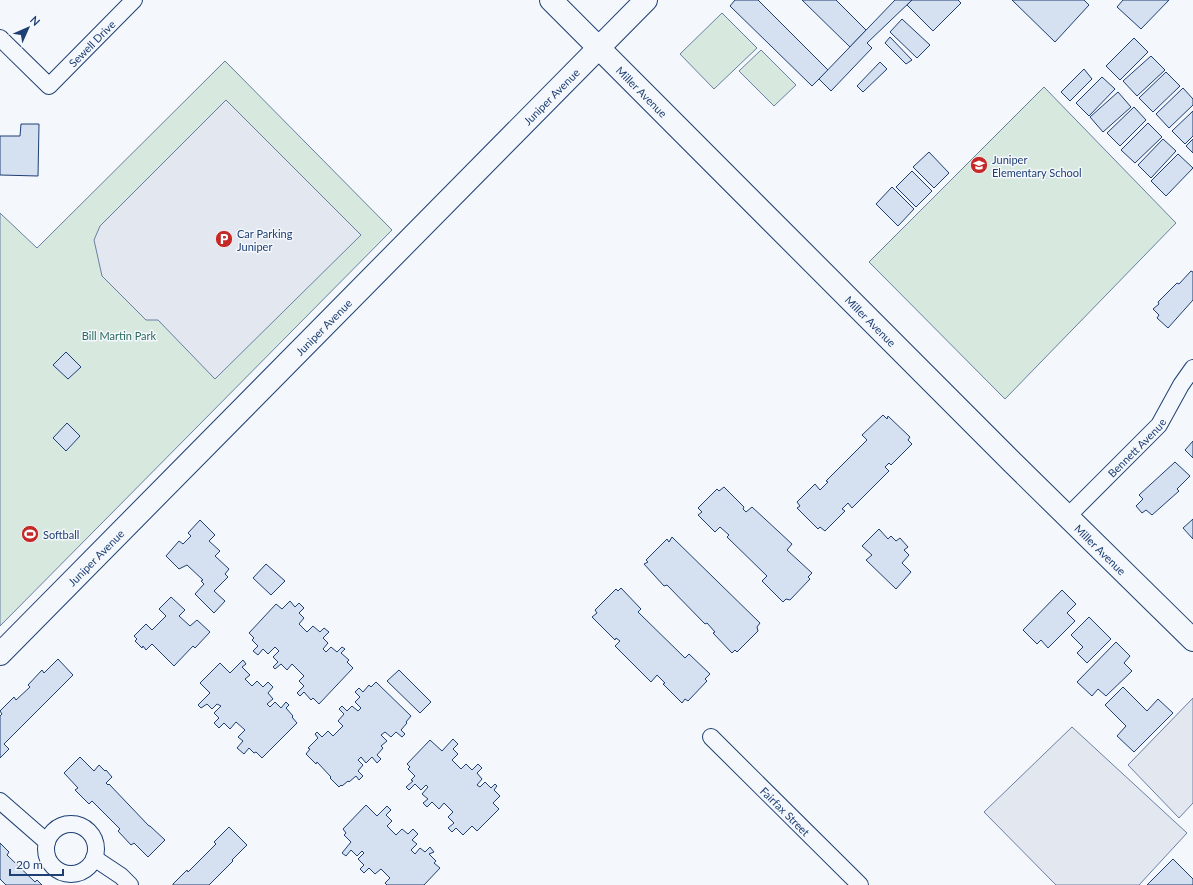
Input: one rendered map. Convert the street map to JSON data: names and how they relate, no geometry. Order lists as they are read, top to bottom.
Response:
{
  "streets": {
    "street": [
      "Sewell Drive",
      "Miller Avenue",
      "Juniper Avenue",
      "Bennett Avenue",
      "Fairfax Street"
    ]
  },
  "crossings": [
    ["Miller Avenue", "Juniper Avenue"],
    ["Miller Avenue", "Bennett Avenue"]
  ],
  "parks": ["Bill Martin Park"],
  "places": {
    "school or university": ["Juniper Elementary School"],
    "parking": ["Car Parking Juniper"],
    "sports": ["Softball"]
  },
  "scale_bar": "20 m",
  "north": "top right"
}
